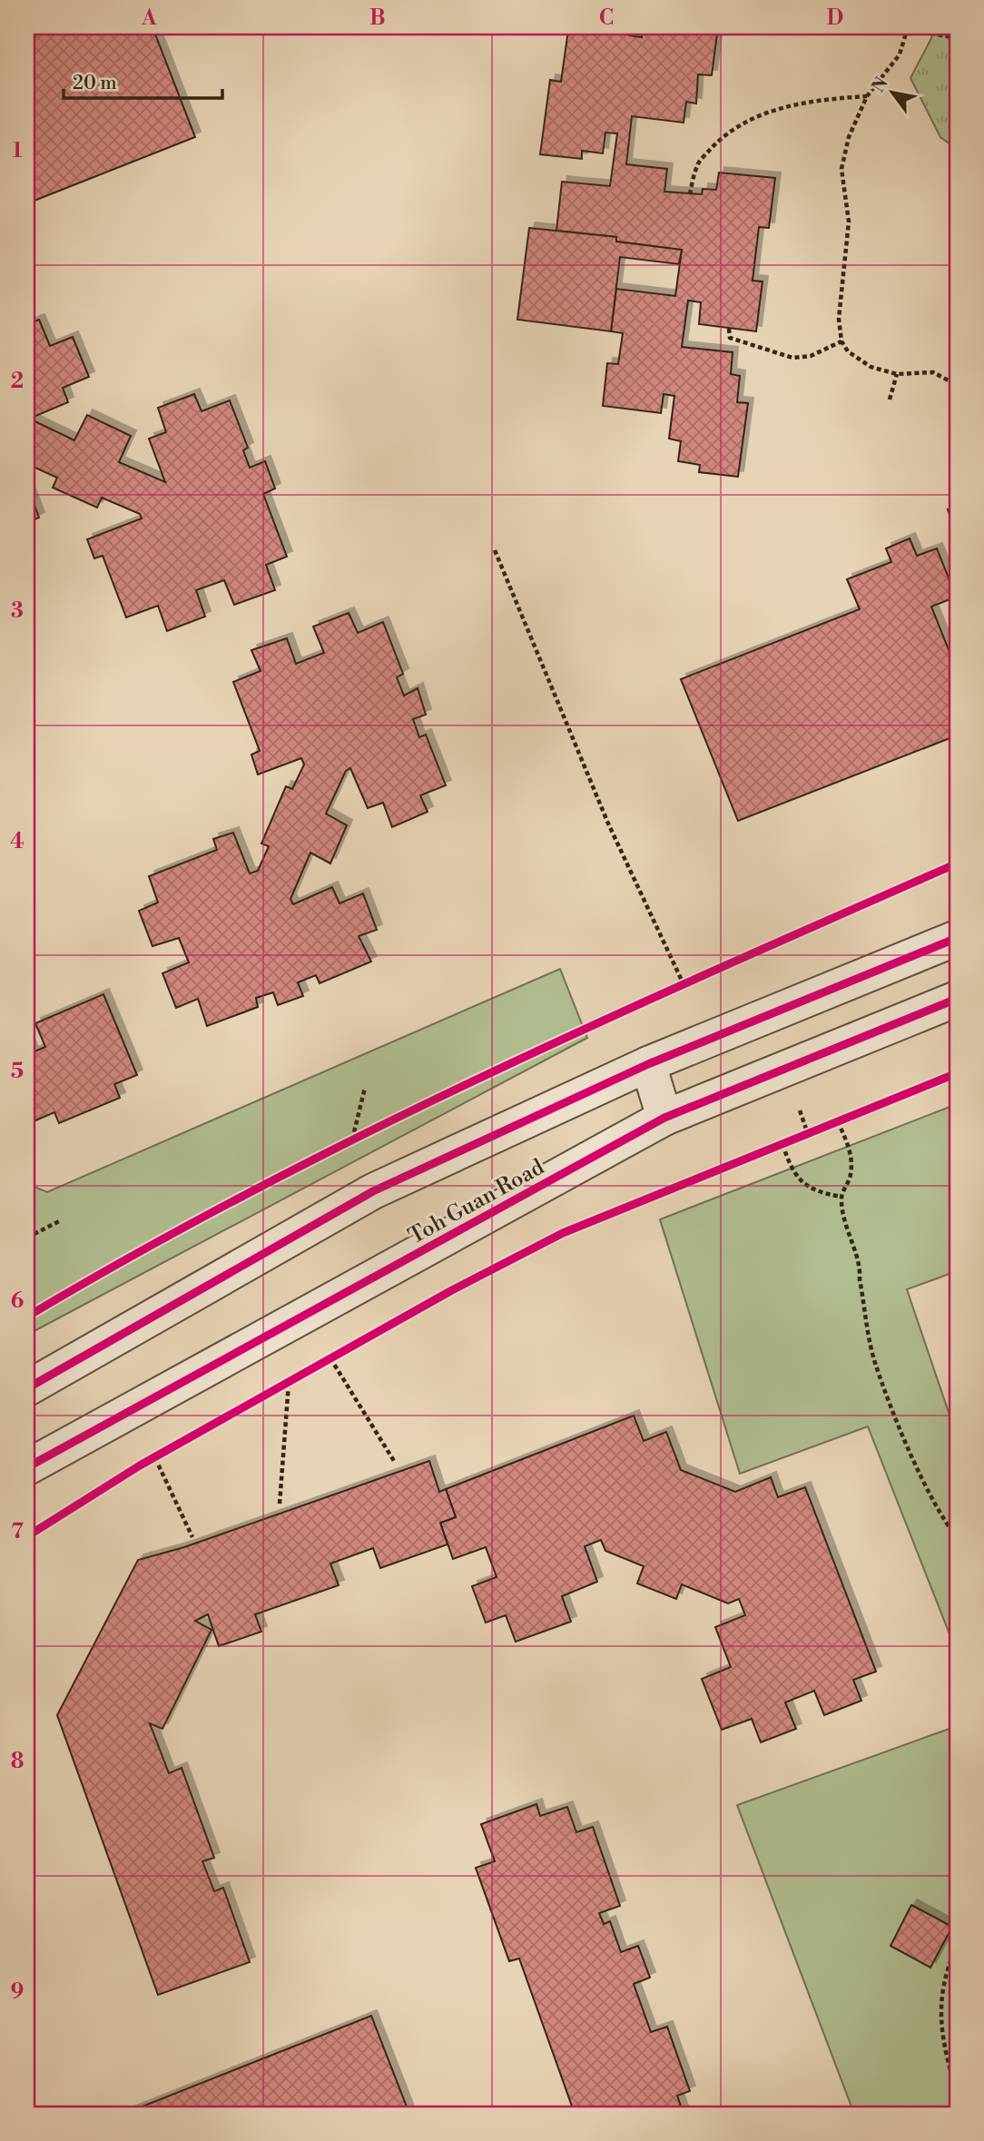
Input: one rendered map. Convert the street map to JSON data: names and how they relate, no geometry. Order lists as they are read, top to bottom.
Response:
{
  "streets": {
    "street": ["Toh Guan Road"]
  },
  "scale_bar": "20 m",
  "north": "top left",
  "grid": {
    "columns": [
      "A",
      "B",
      "C",
      "D"
    ],
    "rows": [
      "1",
      "2",
      "3",
      "4",
      "5",
      "6",
      "7",
      "8",
      "9"
    ]
  }
}
